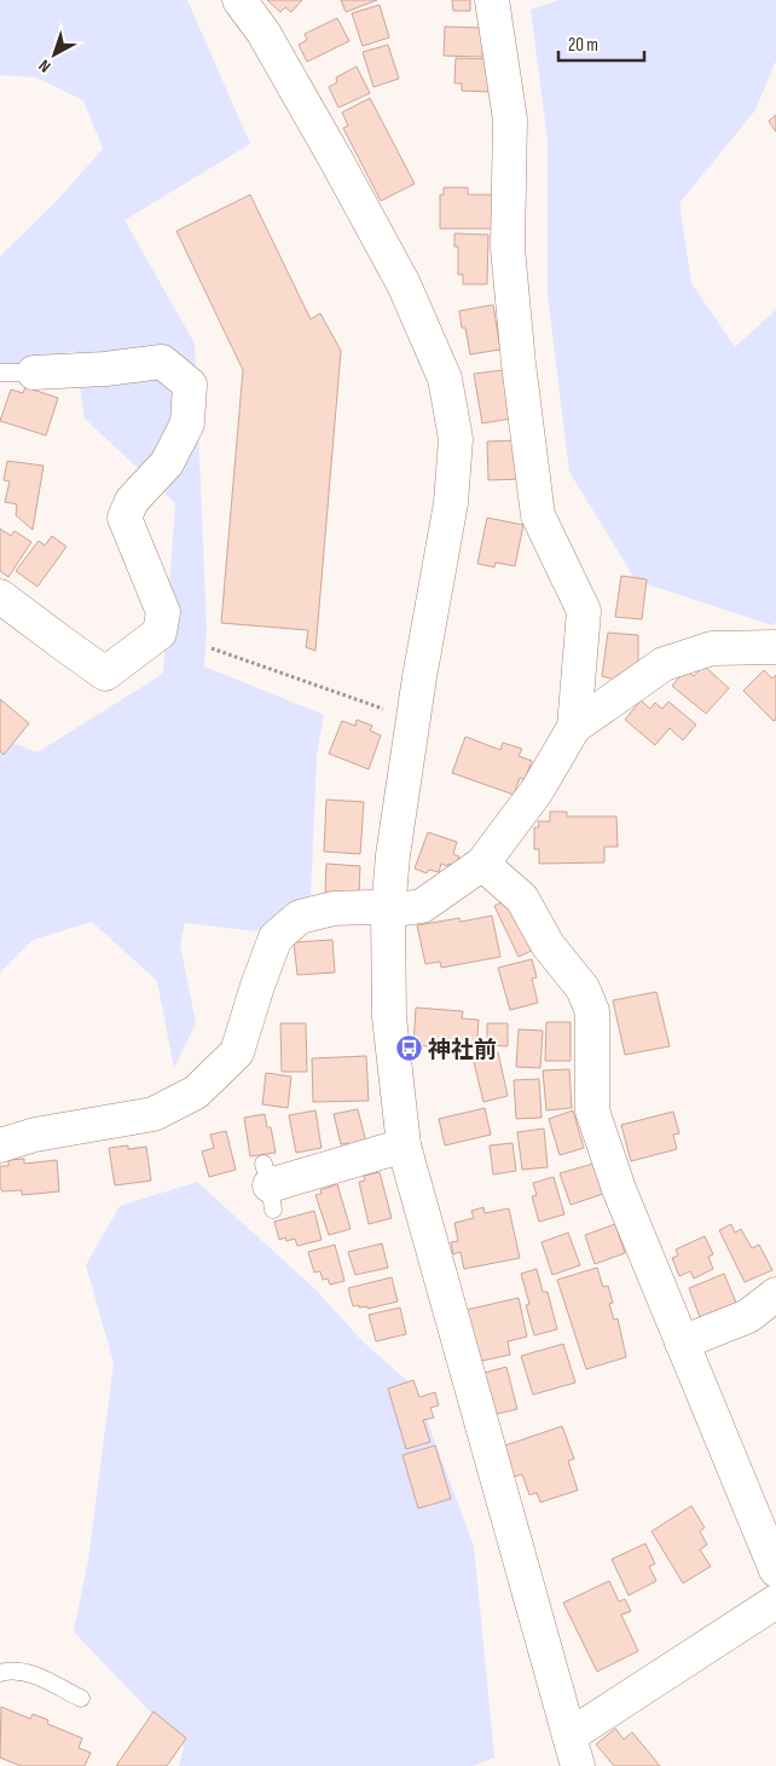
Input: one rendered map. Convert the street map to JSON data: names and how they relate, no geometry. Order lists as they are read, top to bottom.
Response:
{
  "places": {
    "bus stop": ["神社前"]
  },
  "scale_bar": "20 m",
  "north": "bottom left"
}
